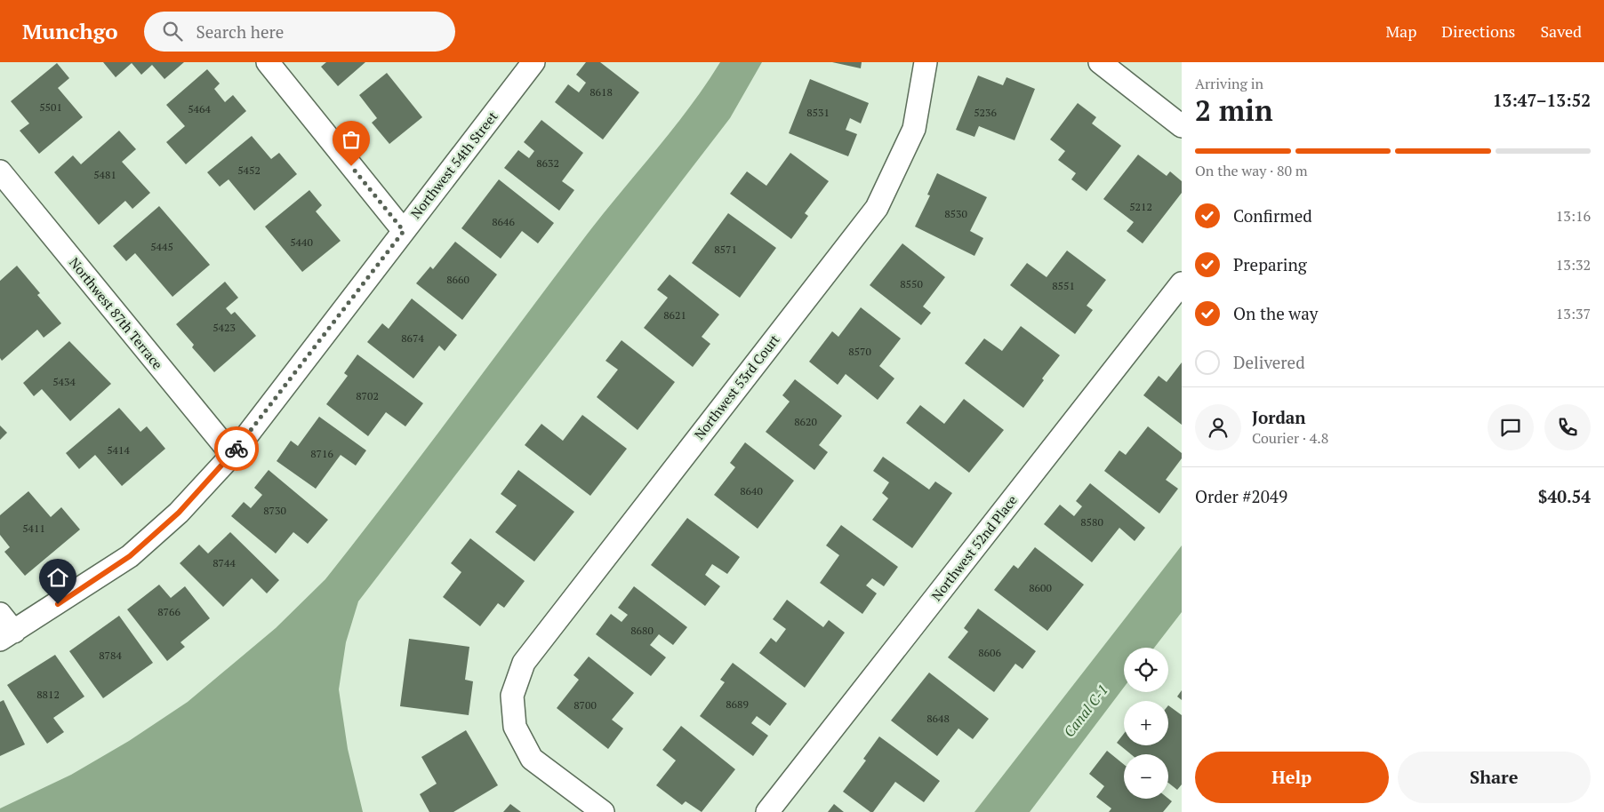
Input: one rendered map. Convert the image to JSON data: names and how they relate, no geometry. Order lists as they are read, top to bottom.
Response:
{
  "streets": {
    "street": [
      "Northwest 54th Street",
      "Northwest 87th Terrace",
      "Northwest 53rd Court",
      "Northwest 52nd Place"
    ]
  },
  "crossings": [
    ["Northwest 54th Street", "Northwest 87th Terrace"]
  ],
  "water": ["Canal C-1"],
  "house_numbers": [
    "8618",
    "5501",
    "5464",
    "8531",
    "5236",
    "8632",
    "5452",
    "5481",
    "5212",
    "8530",
    "8646",
    "5440",
    "5445",
    "8571",
    "8660",
    "8550",
    "8551",
    "8621",
    "5423",
    "8674",
    "8570",
    "5434",
    "8702",
    "8620",
    "5414",
    "8716",
    "8640",
    "8730",
    "8580",
    "5411",
    "8744",
    "8600",
    "8766",
    "8680",
    "8606",
    "8784",
    "8812",
    "8689",
    "8700",
    "8648"
  ],
  "page": {
    "header": "Munchgo",
    "search": "Search here",
    "nav": ["Map", "Directions", "Saved"],
    "heading": ["2 min", "Arriving in", "13:47–13:52"],
    "panel": [
      "Jordan",
      "Courier · 4.8",
      "Order #2049",
      "$40.54"
    ],
    "bar": "On the way · 80 m",
    "list": [
      ["Confirmed", "13:16"],
      ["Preparing", "13:32"],
      ["On the way", "13:37"],
      "Delivered"
    ],
    "map_buttons": ["+", "−"],
    "buttons": ["Help", "Share"]
  }
}
